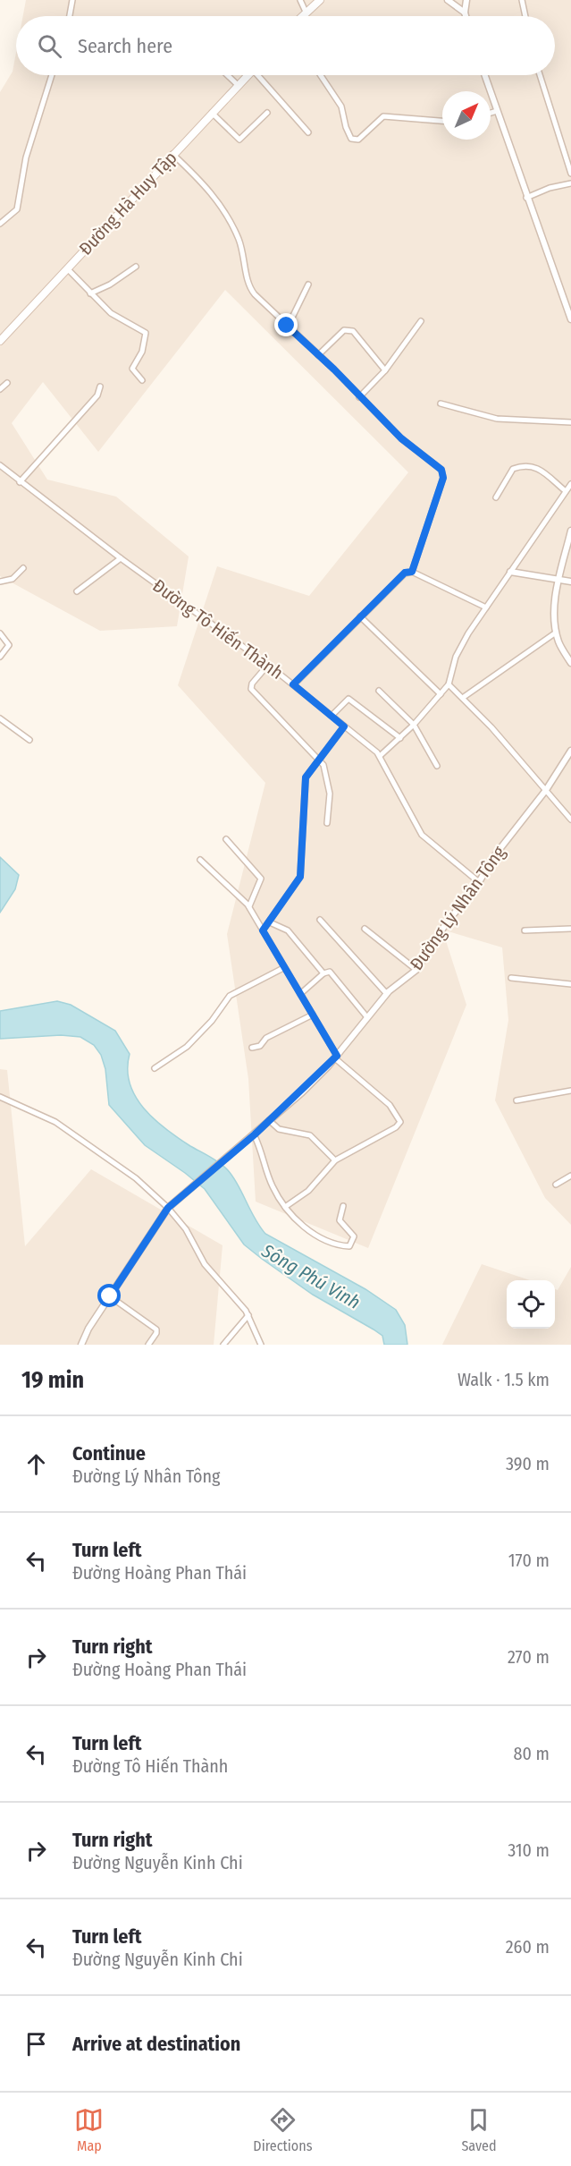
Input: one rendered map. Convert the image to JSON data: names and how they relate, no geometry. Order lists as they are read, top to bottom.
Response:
{
  "streets": {
    "main road": ["Đường Hà Huy Tập"],
    "street": ["Đường Tô Hiến Thành", "Đường Lý Nhân Tông"]
  },
  "crossings": [
    ["Đường Tô Hiến Thành", "Đường Lý Nhân Tông"]
  ],
  "water": ["Sông Phú Vinh"],
  "north": "top right",
  "page": {
    "search": "Search here",
    "heading": ["19 min", "Walk · 1.5 km"],
    "list": [
      ["Continue", "Đường Lý Nhân Tông", "390 m"],
      ["Turn left", "Đường Hoàng Phan Thái", "170 m"],
      ["Turn right", "Đường Hoàng Phan Thái", "270 m"],
      ["Turn left", "Đường Tô Hiến Thành", "80 m"],
      ["Turn right", "Đường Nguyễn Kinh Chi", "310 m"],
      ["Turn left", "Đường Nguyễn Kinh Chi", "260 m"],
      "Arrive at destination"
    ],
    "nav": ["Map", "Directions", "Saved"]
  }
}
